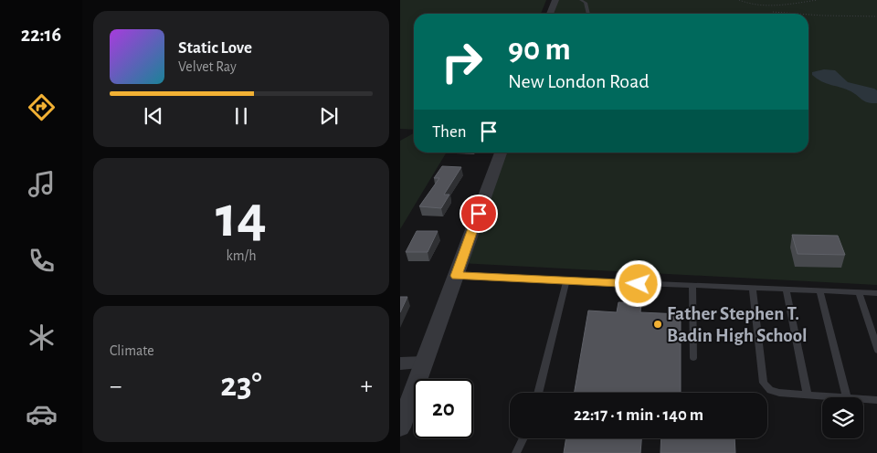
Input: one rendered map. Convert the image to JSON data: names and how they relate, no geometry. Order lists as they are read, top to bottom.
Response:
{
  "places": ["Father Stephen T. Badin High School"],
  "page": {
    "tabs": "22:16",
    "turn": ["90 m", "New London Road"],
    "song": ["Static Love", "Velvet Ray"],
    "then": "Then",
    "tile": [
      ["14", "km/h"],
      "Climate"
    ],
    "heat": ["−", "23°", "+"],
    "limit": "20",
    "trip": "22:17 · 1 min · 140 m"
  }
}
